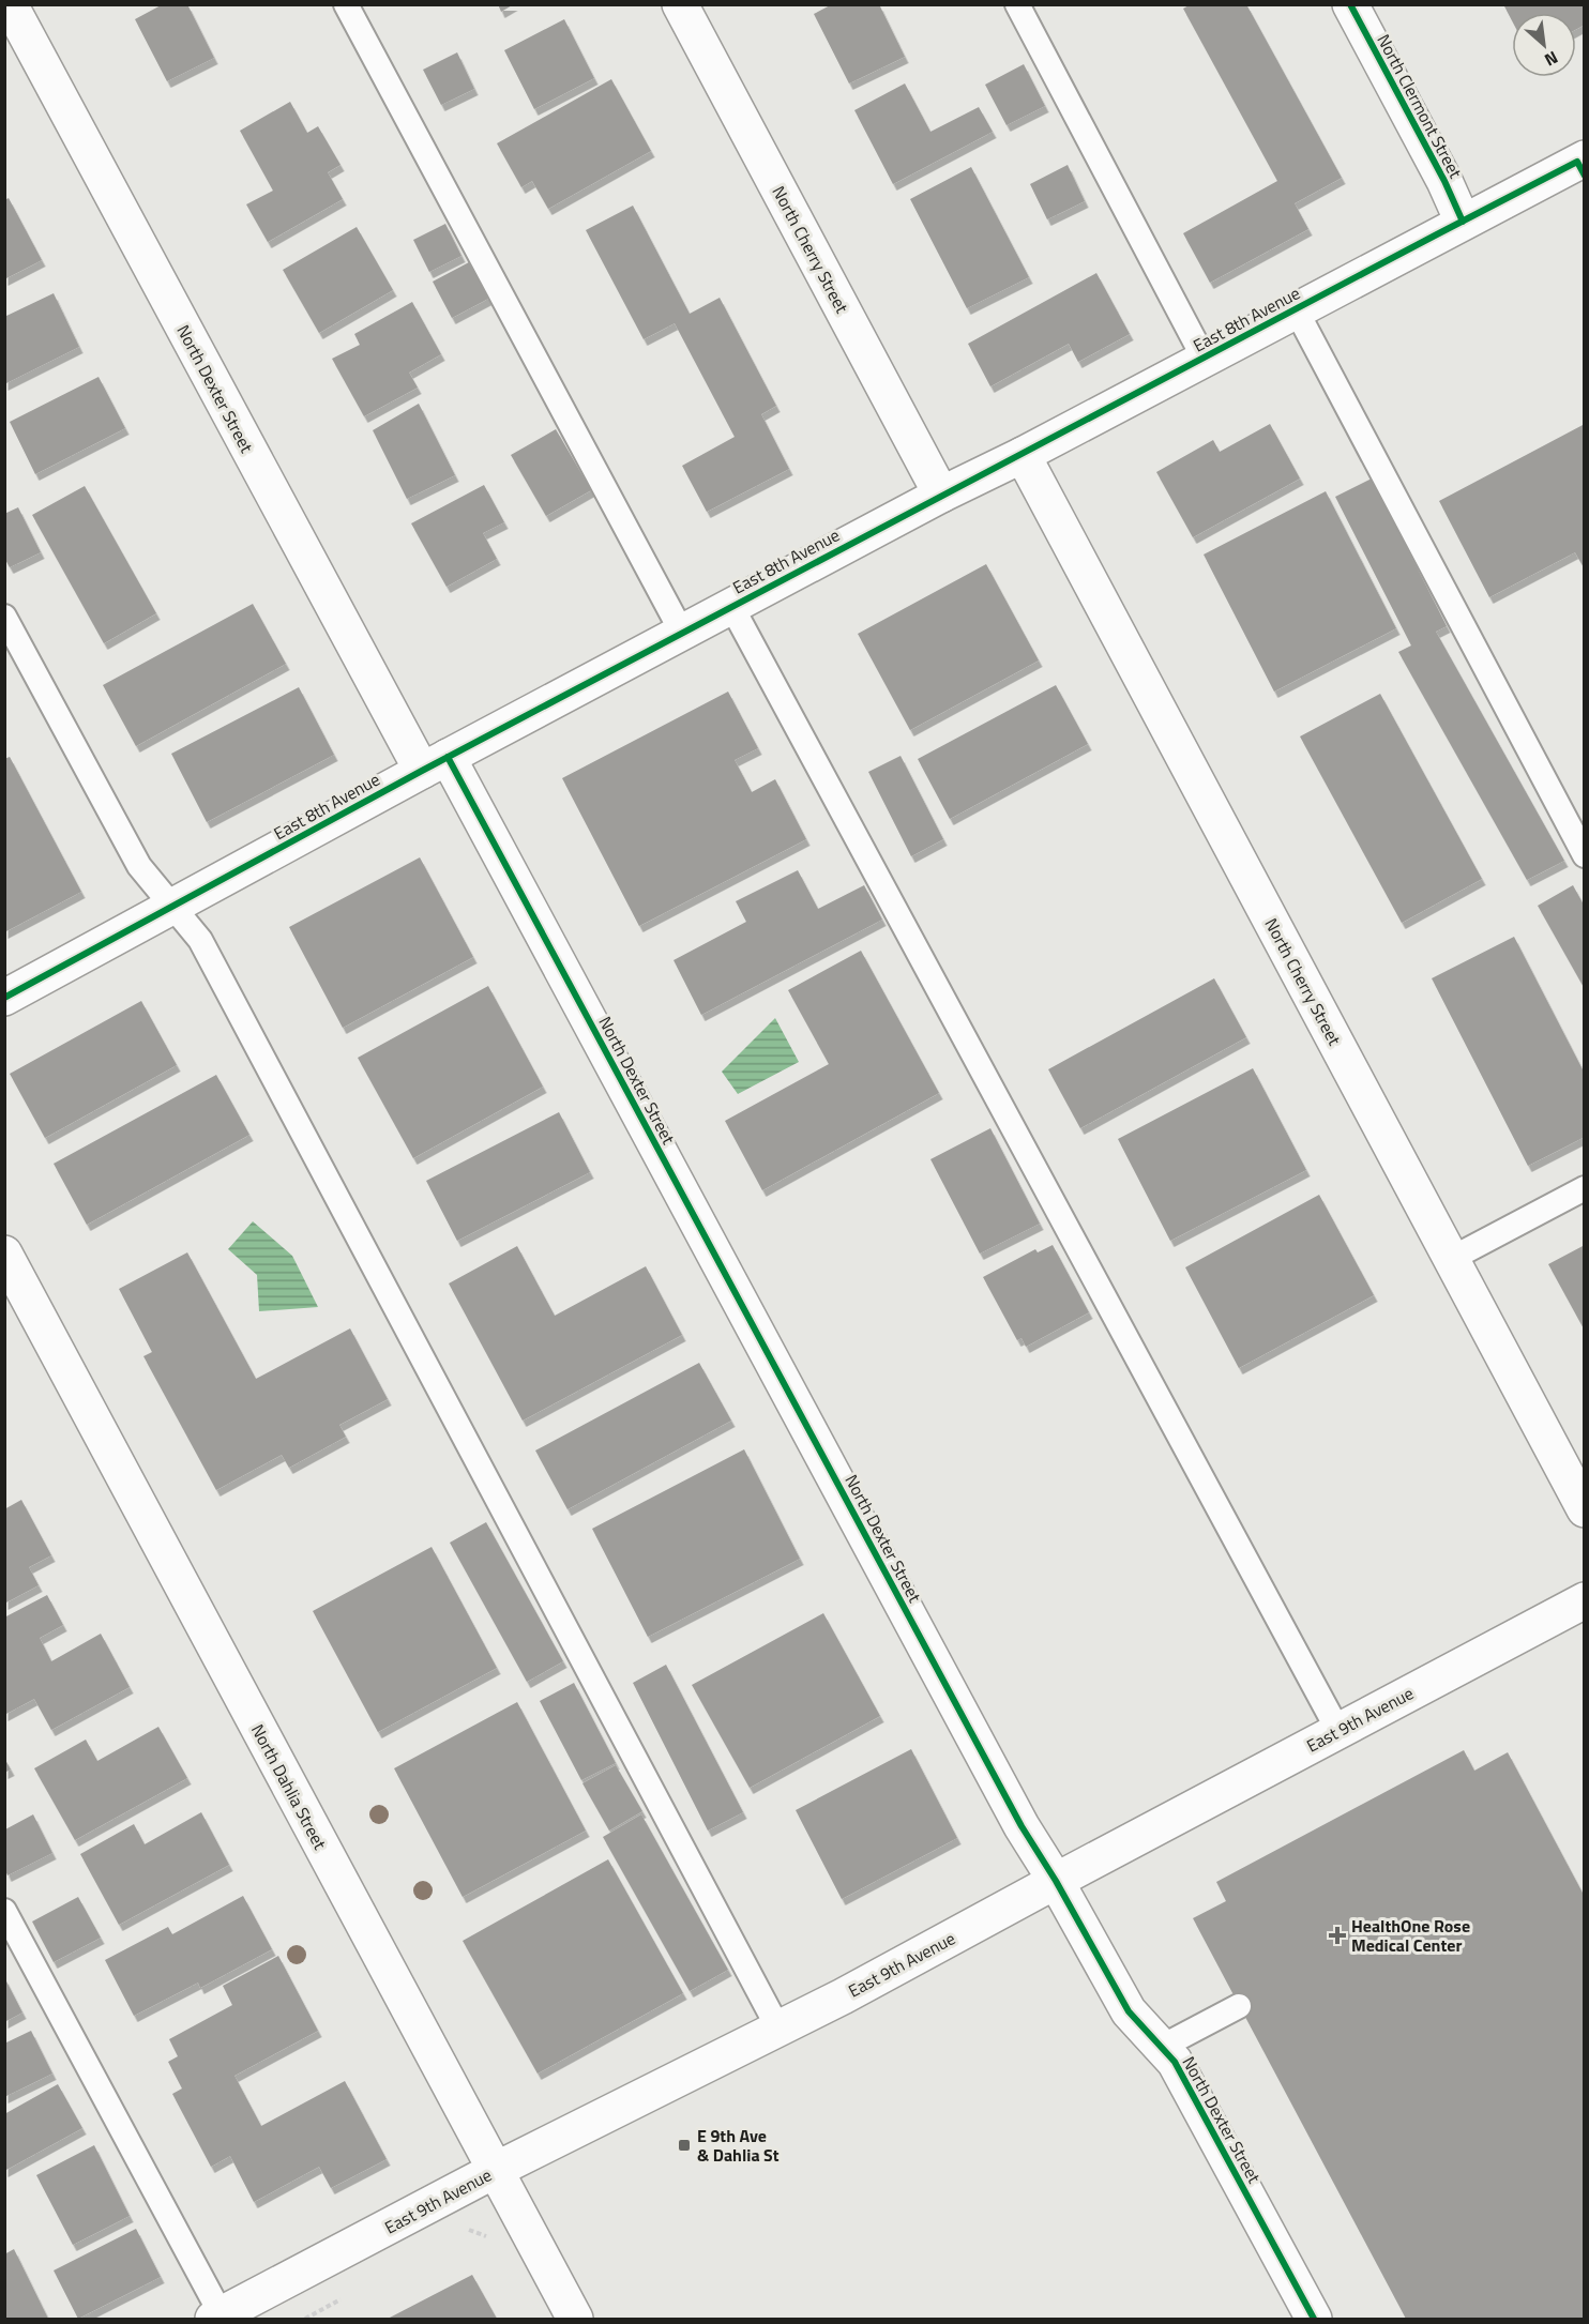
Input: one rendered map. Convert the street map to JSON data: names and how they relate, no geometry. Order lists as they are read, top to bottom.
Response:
{
  "streets": {
    "street": [
      "North Clermont Street",
      "North Cherry Street",
      "East 8th Avenue",
      "North Dexter Street",
      "East 9th Avenue",
      "North Dahlia Street"
    ]
  },
  "crossings": [
    ["North Clermont Street", "East 8th Avenue"],
    ["North Cherry Street", "East 8th Avenue"],
    ["East 8th Avenue", "North Dexter Street"],
    ["North Dexter Street", "East 9th Avenue"],
    ["East 9th Avenue", "North Dahlia Street"]
  ],
  "places": {
    "health": ["HealthOne Rose Medical Center"],
    "transit": ["E 9th Ave & Dahlia St"]
  },
  "north": "bottom right"
}
